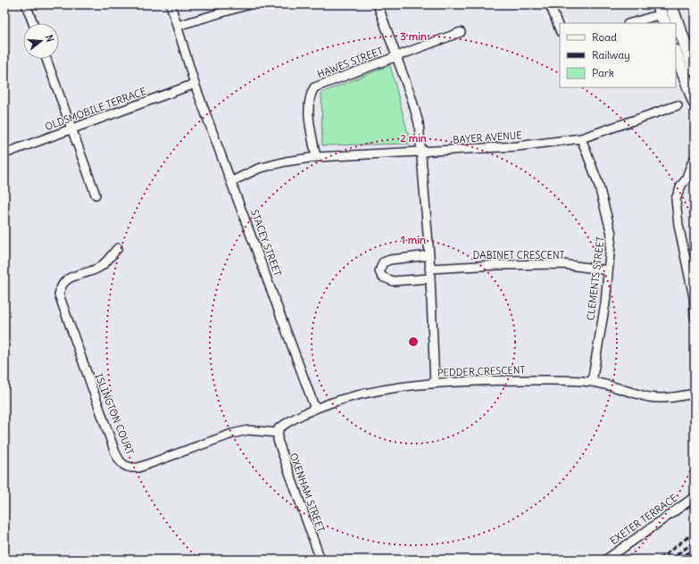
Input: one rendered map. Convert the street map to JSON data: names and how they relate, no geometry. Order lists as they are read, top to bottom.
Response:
{
  "streets": {
    "street": [
      "HAWES STREET",
      "OLDSMOBILE TERRACE",
      "BAYER AVENUE",
      "STACEY STREET",
      "DABINET CRESCENT",
      "CLEMENTS STREET",
      "PEDDER CRESCENT",
      "ISLINGTON COURT",
      "OXENHAM STREET",
      "EXETER TERRACE"
    ]
  },
  "crossings": [
    ["HAWES STREET", "BAYER AVENUE"],
    ["OLDSMOBILE TERRACE", "STACEY STREET"],
    ["BAYER AVENUE", "STACEY STREET"],
    ["BAYER AVENUE", "CLEMENTS STREET"],
    ["STACEY STREET", "PEDDER CRESCENT"],
    ["DABINET CRESCENT", "CLEMENTS STREET"],
    ["CLEMENTS STREET", "PEDDER CRESCENT"],
    ["PEDDER CRESCENT", "ISLINGTON COURT"],
    ["PEDDER CRESCENT", "OXENHAM STREET"],
    ["ISLINGTON COURT", "OXENHAM STREET"]
  ],
  "legend": ["Road", "Railway", "Park"],
  "north": "right",
  "rings": ["3 min", "2 min", "1 min"]
}
